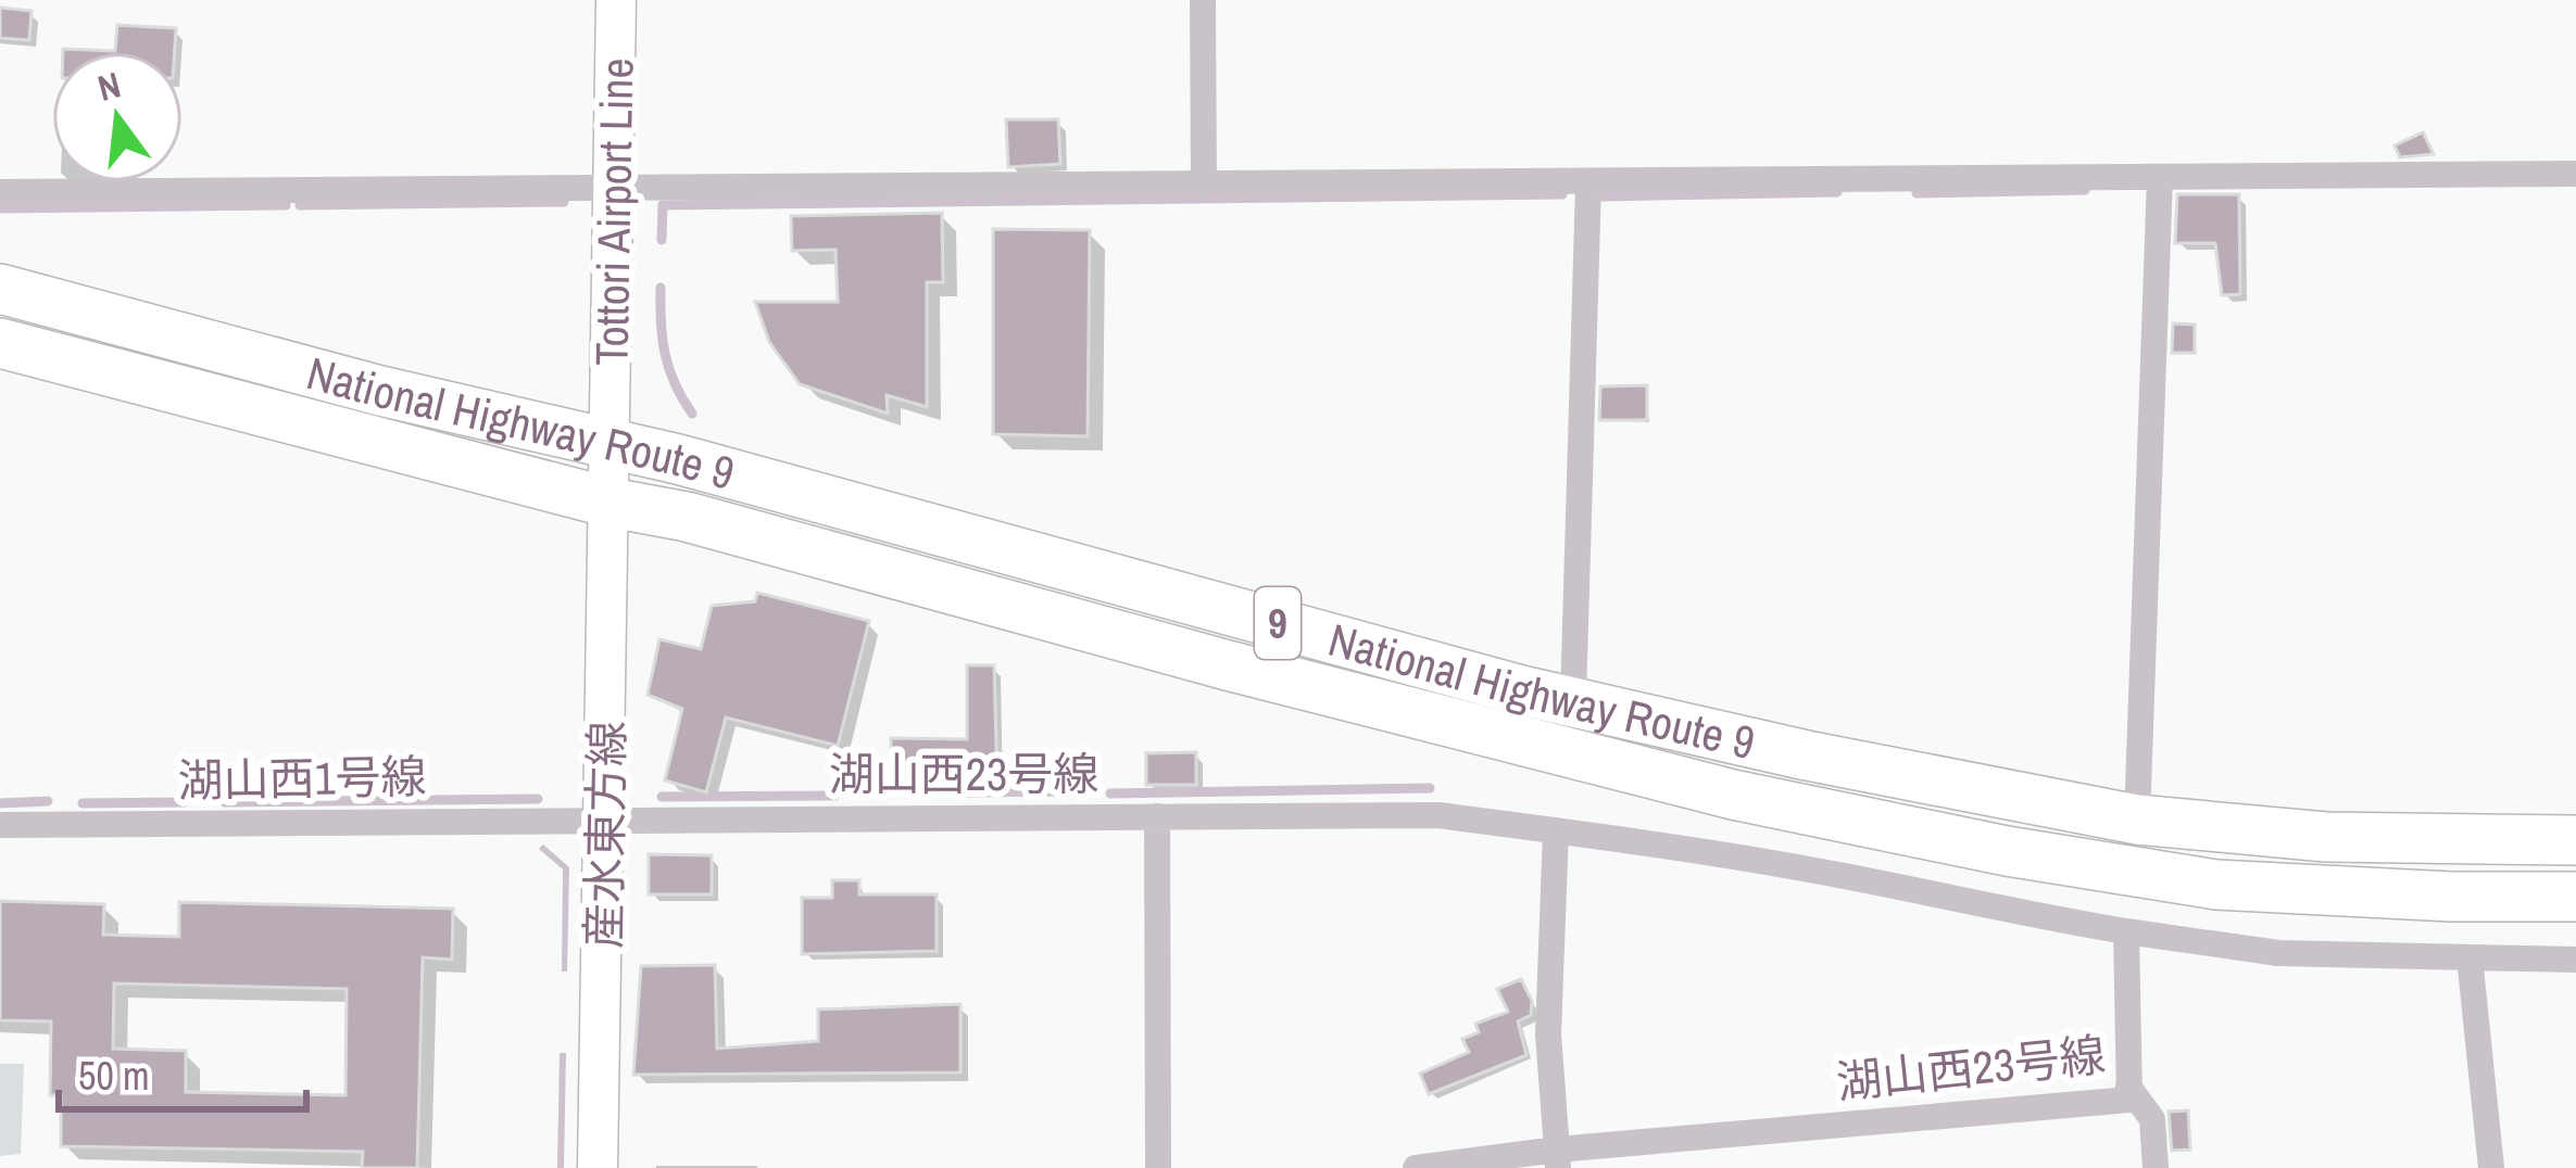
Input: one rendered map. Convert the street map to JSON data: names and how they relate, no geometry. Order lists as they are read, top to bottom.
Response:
{
  "streets": {
    "highway": ["National Highway Route 9", "9"],
    "street": [
      "Tottori Airport Line",
      "湖山西23号線",
      "湖山西1号線",
      "産水東方線"
    ]
  },
  "crossings": [
    ["Tottori Airport Line", "National Highway Route 9"],
    ["Tottori Airport Line", "産水東方線"],
    ["National Highway Route 9", "産水東方線"],
    ["湖山西23号線", "湖山西1号線"],
    ["湖山西23号線", "産水東方線"],
    ["湖山西1号線", "産水東方線"]
  ],
  "scale_bar": "50 m",
  "north": "top"
}
